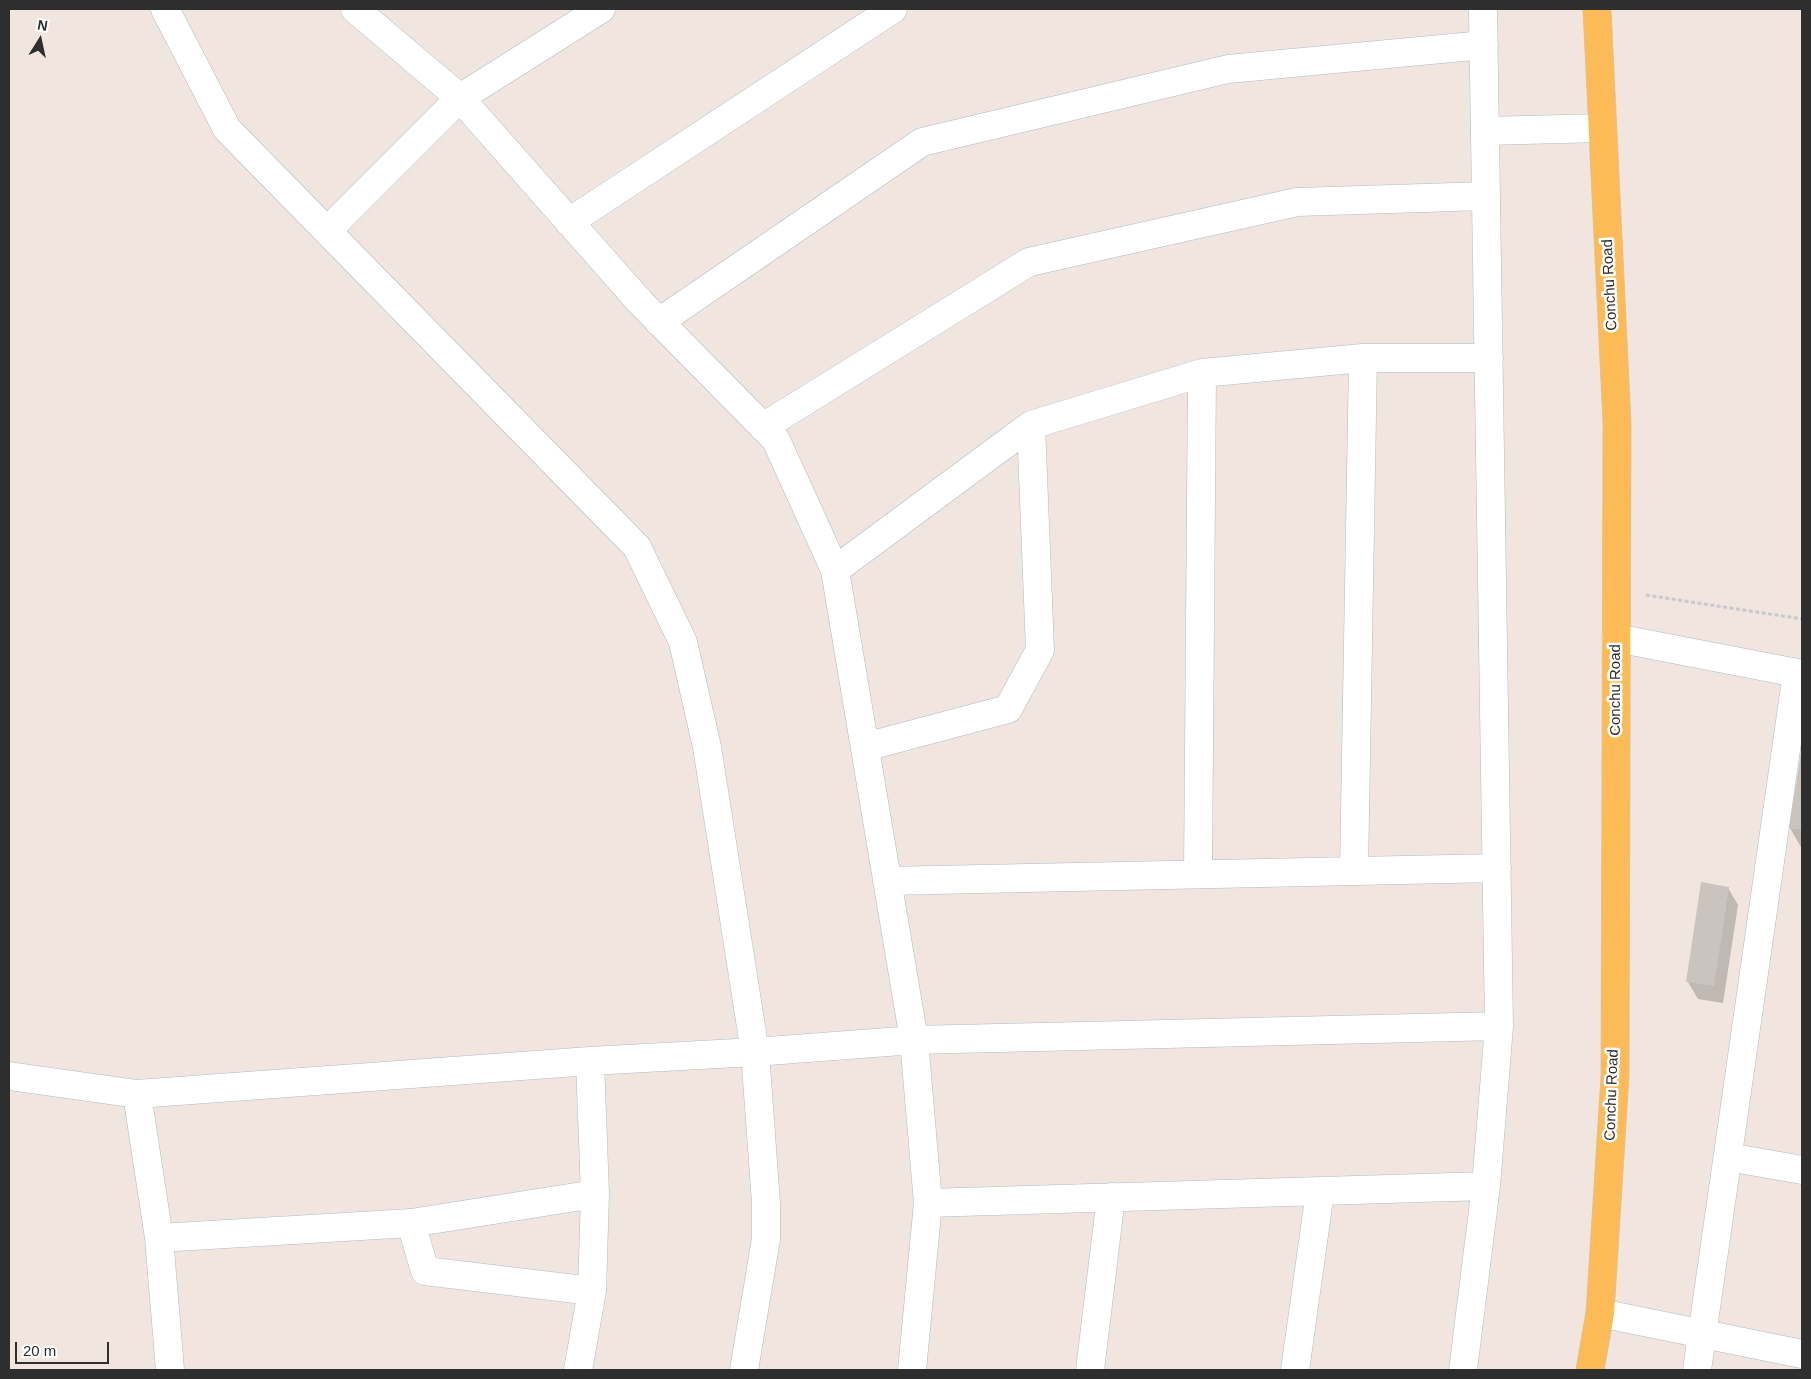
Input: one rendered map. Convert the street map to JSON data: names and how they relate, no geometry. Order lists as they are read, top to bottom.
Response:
{
  "streets": {
    "main road": ["Conchu Road"]
  },
  "scale_bar": "20 m",
  "north": "top"
}
